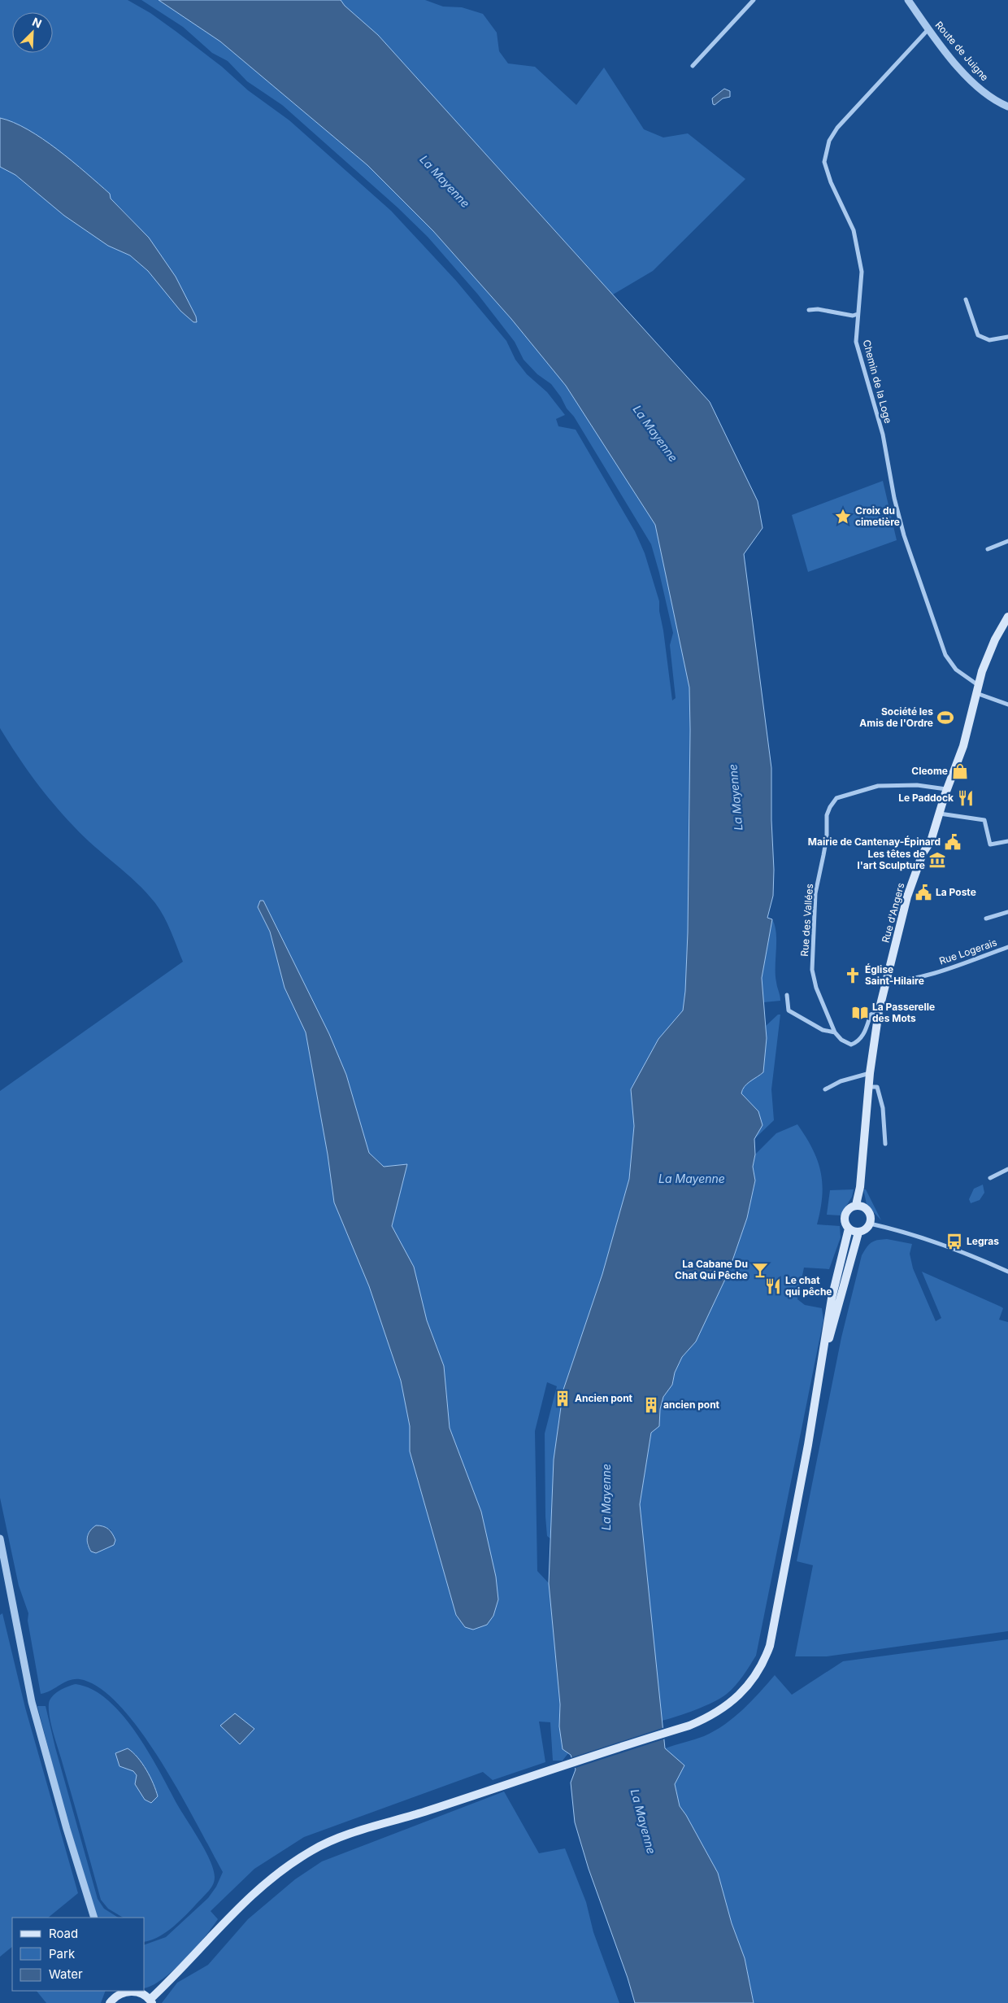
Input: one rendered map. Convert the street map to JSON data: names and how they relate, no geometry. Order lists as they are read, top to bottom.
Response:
{
  "streets": {
    "main road": ["Rue d'Angers"],
    "street": [
      "Route de Juigne",
      "Chemin de la Loge",
      "Rue des Vallées",
      "Rue Logerais"
    ]
  },
  "crossings": [
    ["Route de Juigne", "Chemin de la Loge"],
    ["Chemin de la Loge", "Rue d'Angers"],
    ["Rue d'Angers", "Rue des Vallées"],
    ["Rue d'Angers", "Rue Logerais"]
  ],
  "water": ["La Mayenne"],
  "places": {
    "place": ["Croix du cimetière"],
    "sports": ["Société les Amis de l'Ordre"],
    "shop": ["Cleome"],
    "restaurant": ["Le Paddock", "Le chat qui pêche"],
    "public building": ["Mairie de Cantenay-Épinard", "La Poste"],
    "museum": ["Les têtes de l'art Sculpture"],
    "church": ["Église Saint-Hilaire"],
    "library": ["La Passerelle des Mots"],
    "bus stop": ["Legras"],
    "bar": ["La Cabane Du Chat Qui Pêche"],
    "building": ["Ancien pont", "ancien pont"]
  },
  "legend": ["Road", "Park", "Water"],
  "north": "top right"
}
